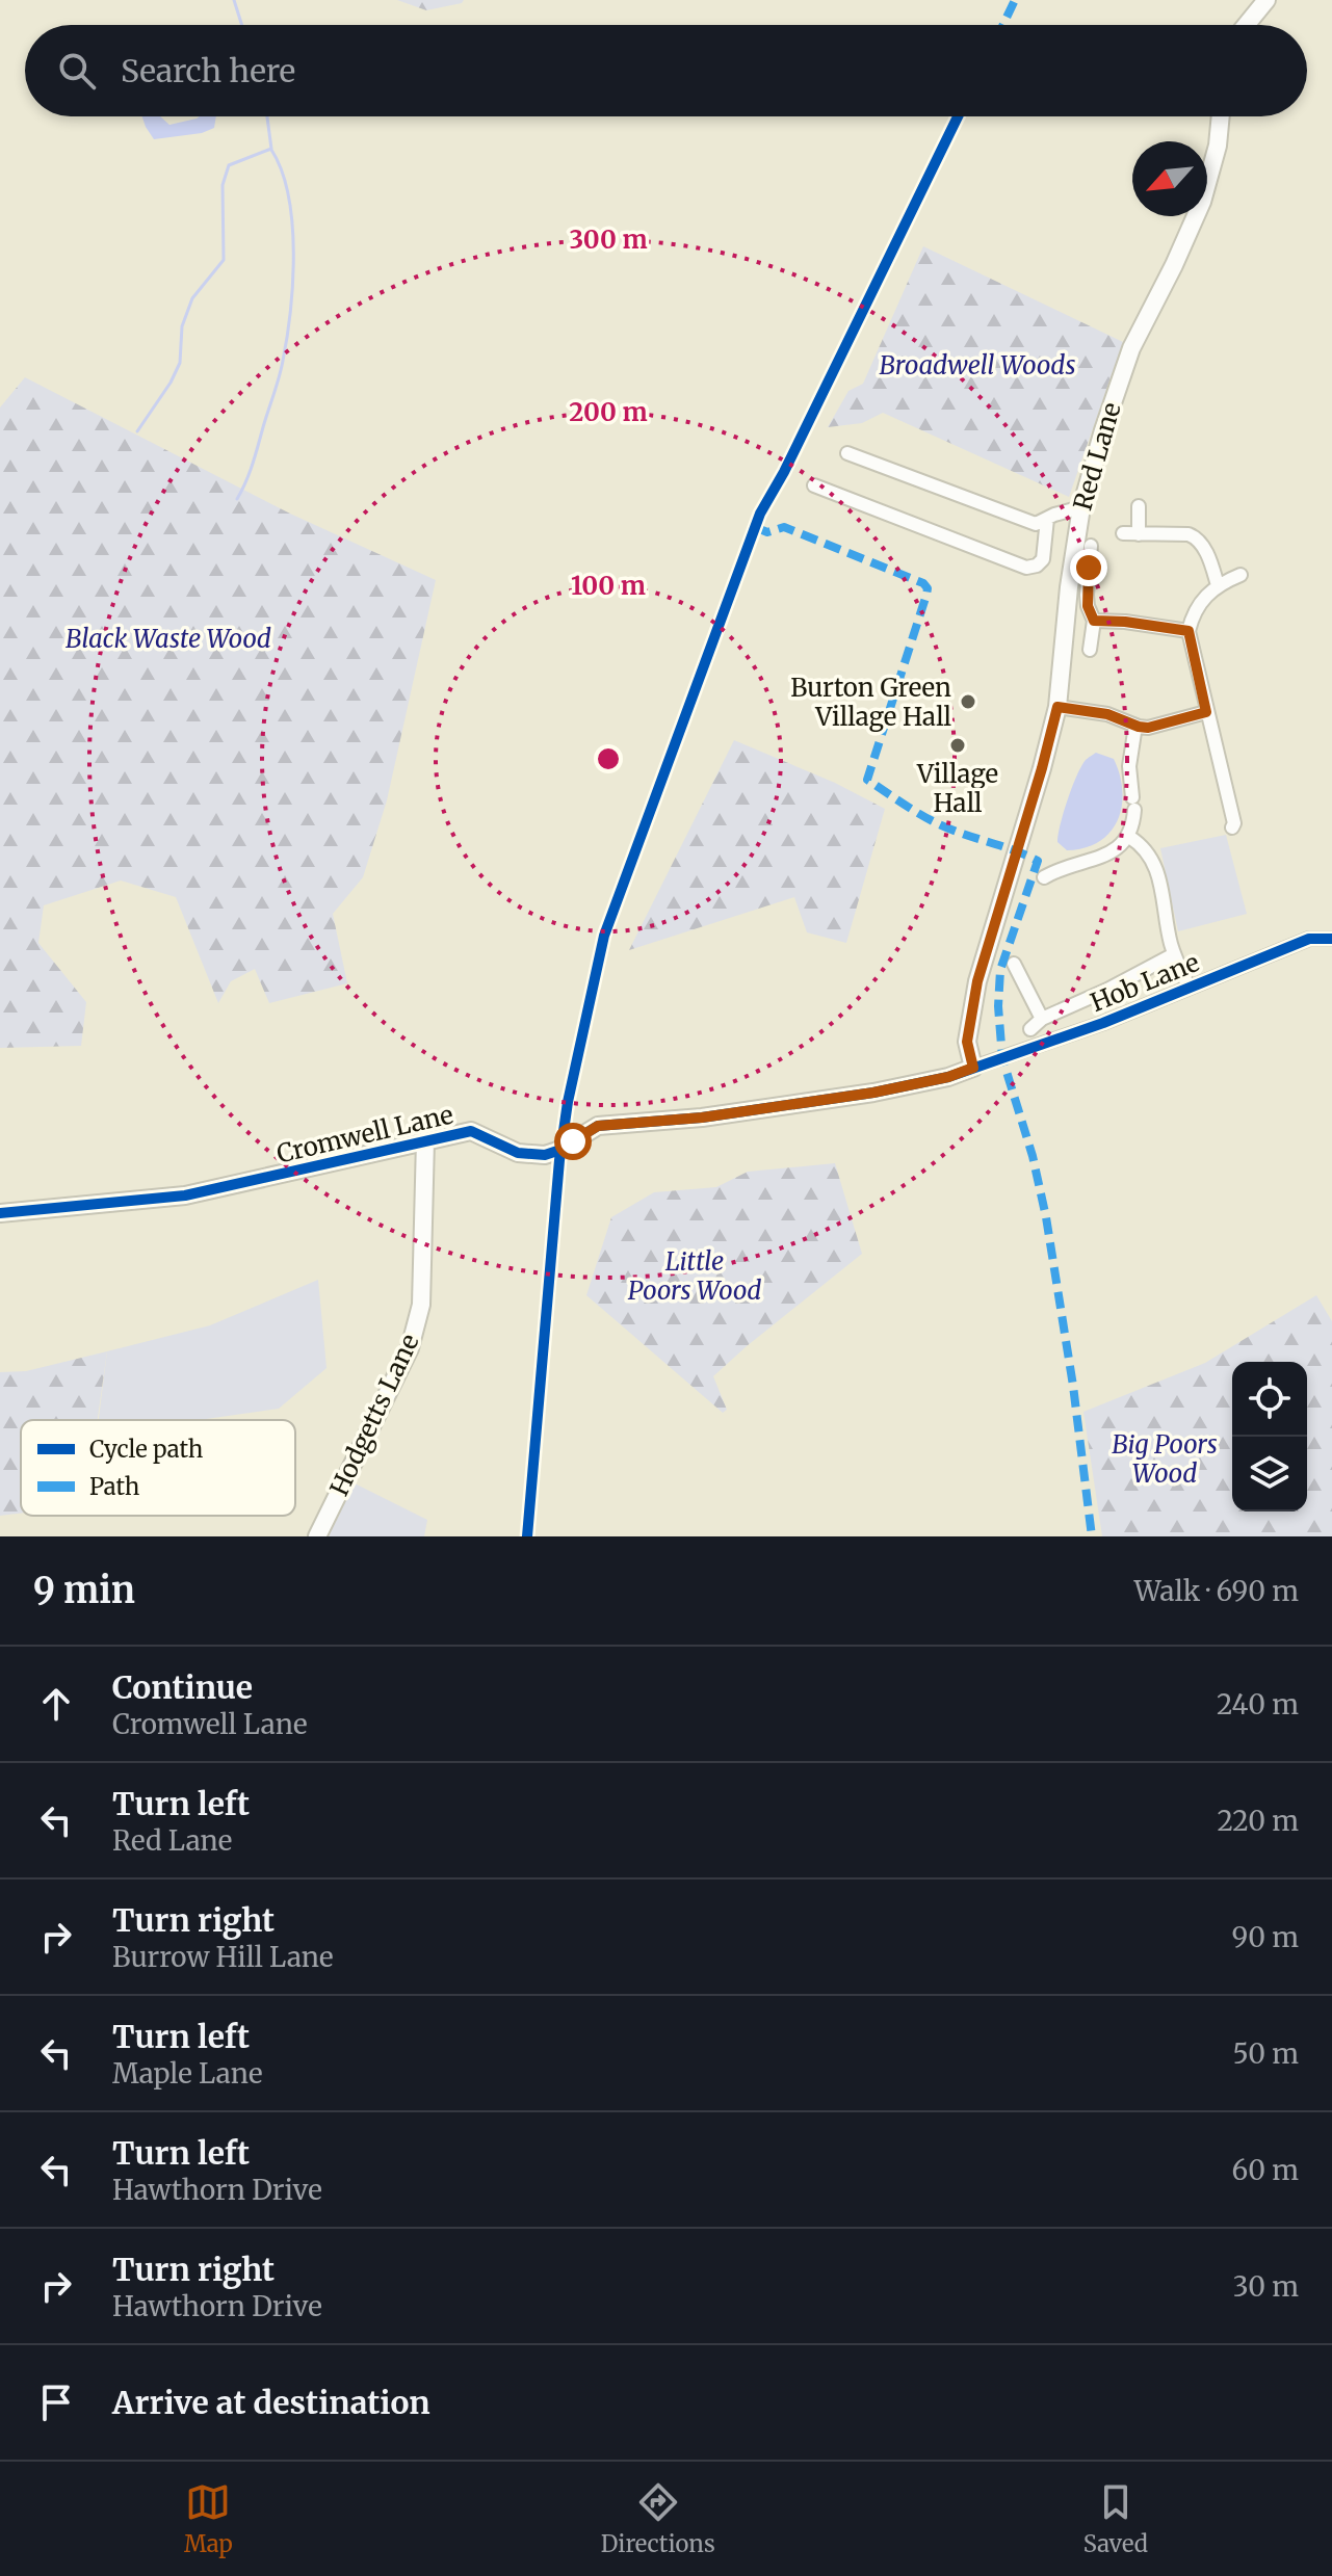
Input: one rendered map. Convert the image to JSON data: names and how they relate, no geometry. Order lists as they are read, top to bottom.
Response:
{
  "streets": {
    "street": [
      "Red Lane",
      "Hob Lane",
      "Cromwell Lane",
      "Hodgetts Lane"
    ]
  },
  "crossings": [
    ["Red Lane", "Hob Lane"],
    ["Red Lane", "Cromwell Lane"],
    ["Hob Lane", "Cromwell Lane"],
    ["Cromwell Lane", "Hodgetts Lane"]
  ],
  "parks": [
    "Broadwell Woods",
    "Black Waste Wood",
    "Little Poors Wood",
    "Big Poors Wood"
  ],
  "places": ["Burton Green Village Hall", "Village Hall"],
  "legend": ["Cycle path", "Path"],
  "north": "bottom left",
  "page": {
    "search": "Search here",
    "heading": ["9 min", "Walk · 690 m"],
    "list": [
      ["Continue", "Cromwell Lane", "240 m"],
      ["Turn left", "Red Lane", "220 m"],
      ["Turn right", "Burrow Hill Lane", "90 m"],
      ["Turn left", "Maple Lane", "50 m"],
      ["Turn left", "Hawthorn Drive", "60 m"],
      ["Turn right", "Hawthorn Drive", "30 m"],
      "Arrive at destination"
    ],
    "nav": ["Map", "Directions", "Saved"]
  },
  "rings": ["300 m", "200 m", "100 m"]
}
